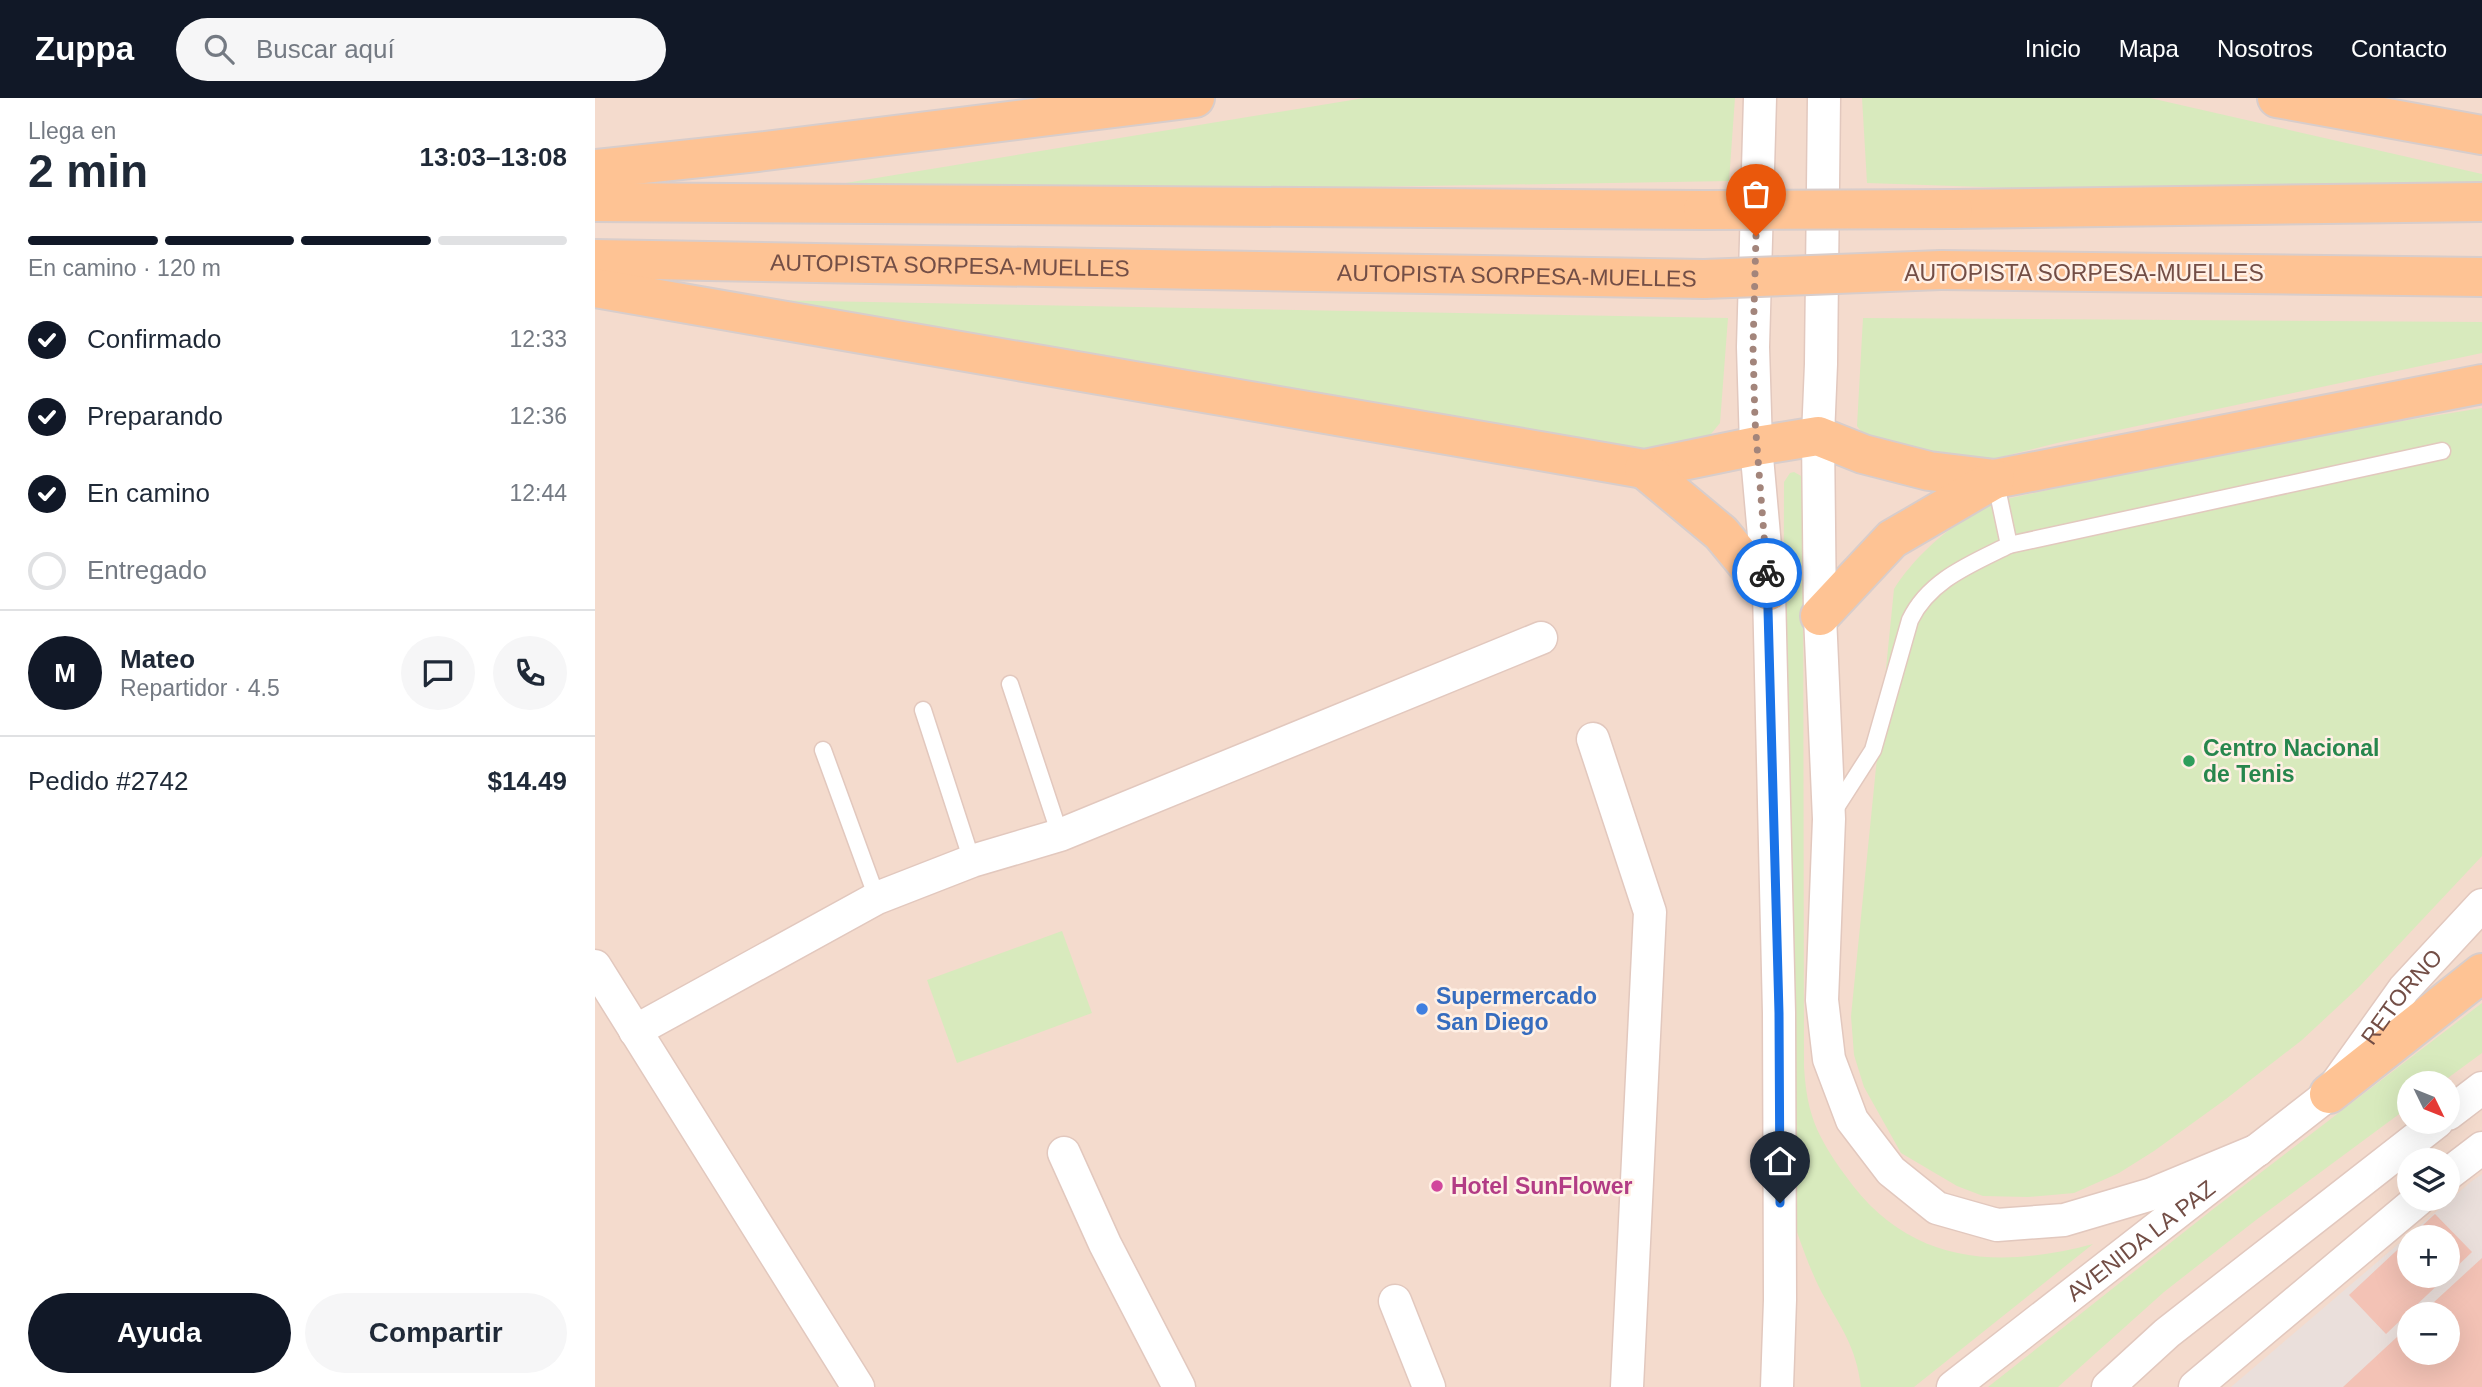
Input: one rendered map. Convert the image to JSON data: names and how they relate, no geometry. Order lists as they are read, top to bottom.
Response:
{
  "streets": {
    "main road": ["AUTOPISTA SORPESA-MUELLES"],
    "street": ["RETORNO", "AVENIDA LA PAZ"]
  },
  "crossings": [
    ["RETORNO", "AVENIDA LA PAZ"]
  ],
  "places": ["Centro Nacional de Tenis", "Supermercado San Diego", "Hotel SunFlower"],
  "north": "bottom right",
  "page": {
    "header": "Zuppa",
    "search": "Buscar aquí",
    "nav": [
      "Inicio",
      "Mapa",
      "Nosotros",
      "Contacto"
    ],
    "heading": ["2 min", "Llega en", "13:03–13:08"],
    "panel": [
      "Mateo",
      "Repartidor · 4.5",
      "Pedido #2742",
      "$14.49"
    ],
    "bar": "En camino · 120 m",
    "list": [
      ["Confirmado", "12:33"],
      ["Preparando", "12:36"],
      ["En camino", "12:44"],
      "Entregado"
    ],
    "round": "M",
    "map_buttons": ["+", "−"],
    "buttons": ["Ayuda", "Compartir"]
  }
}
